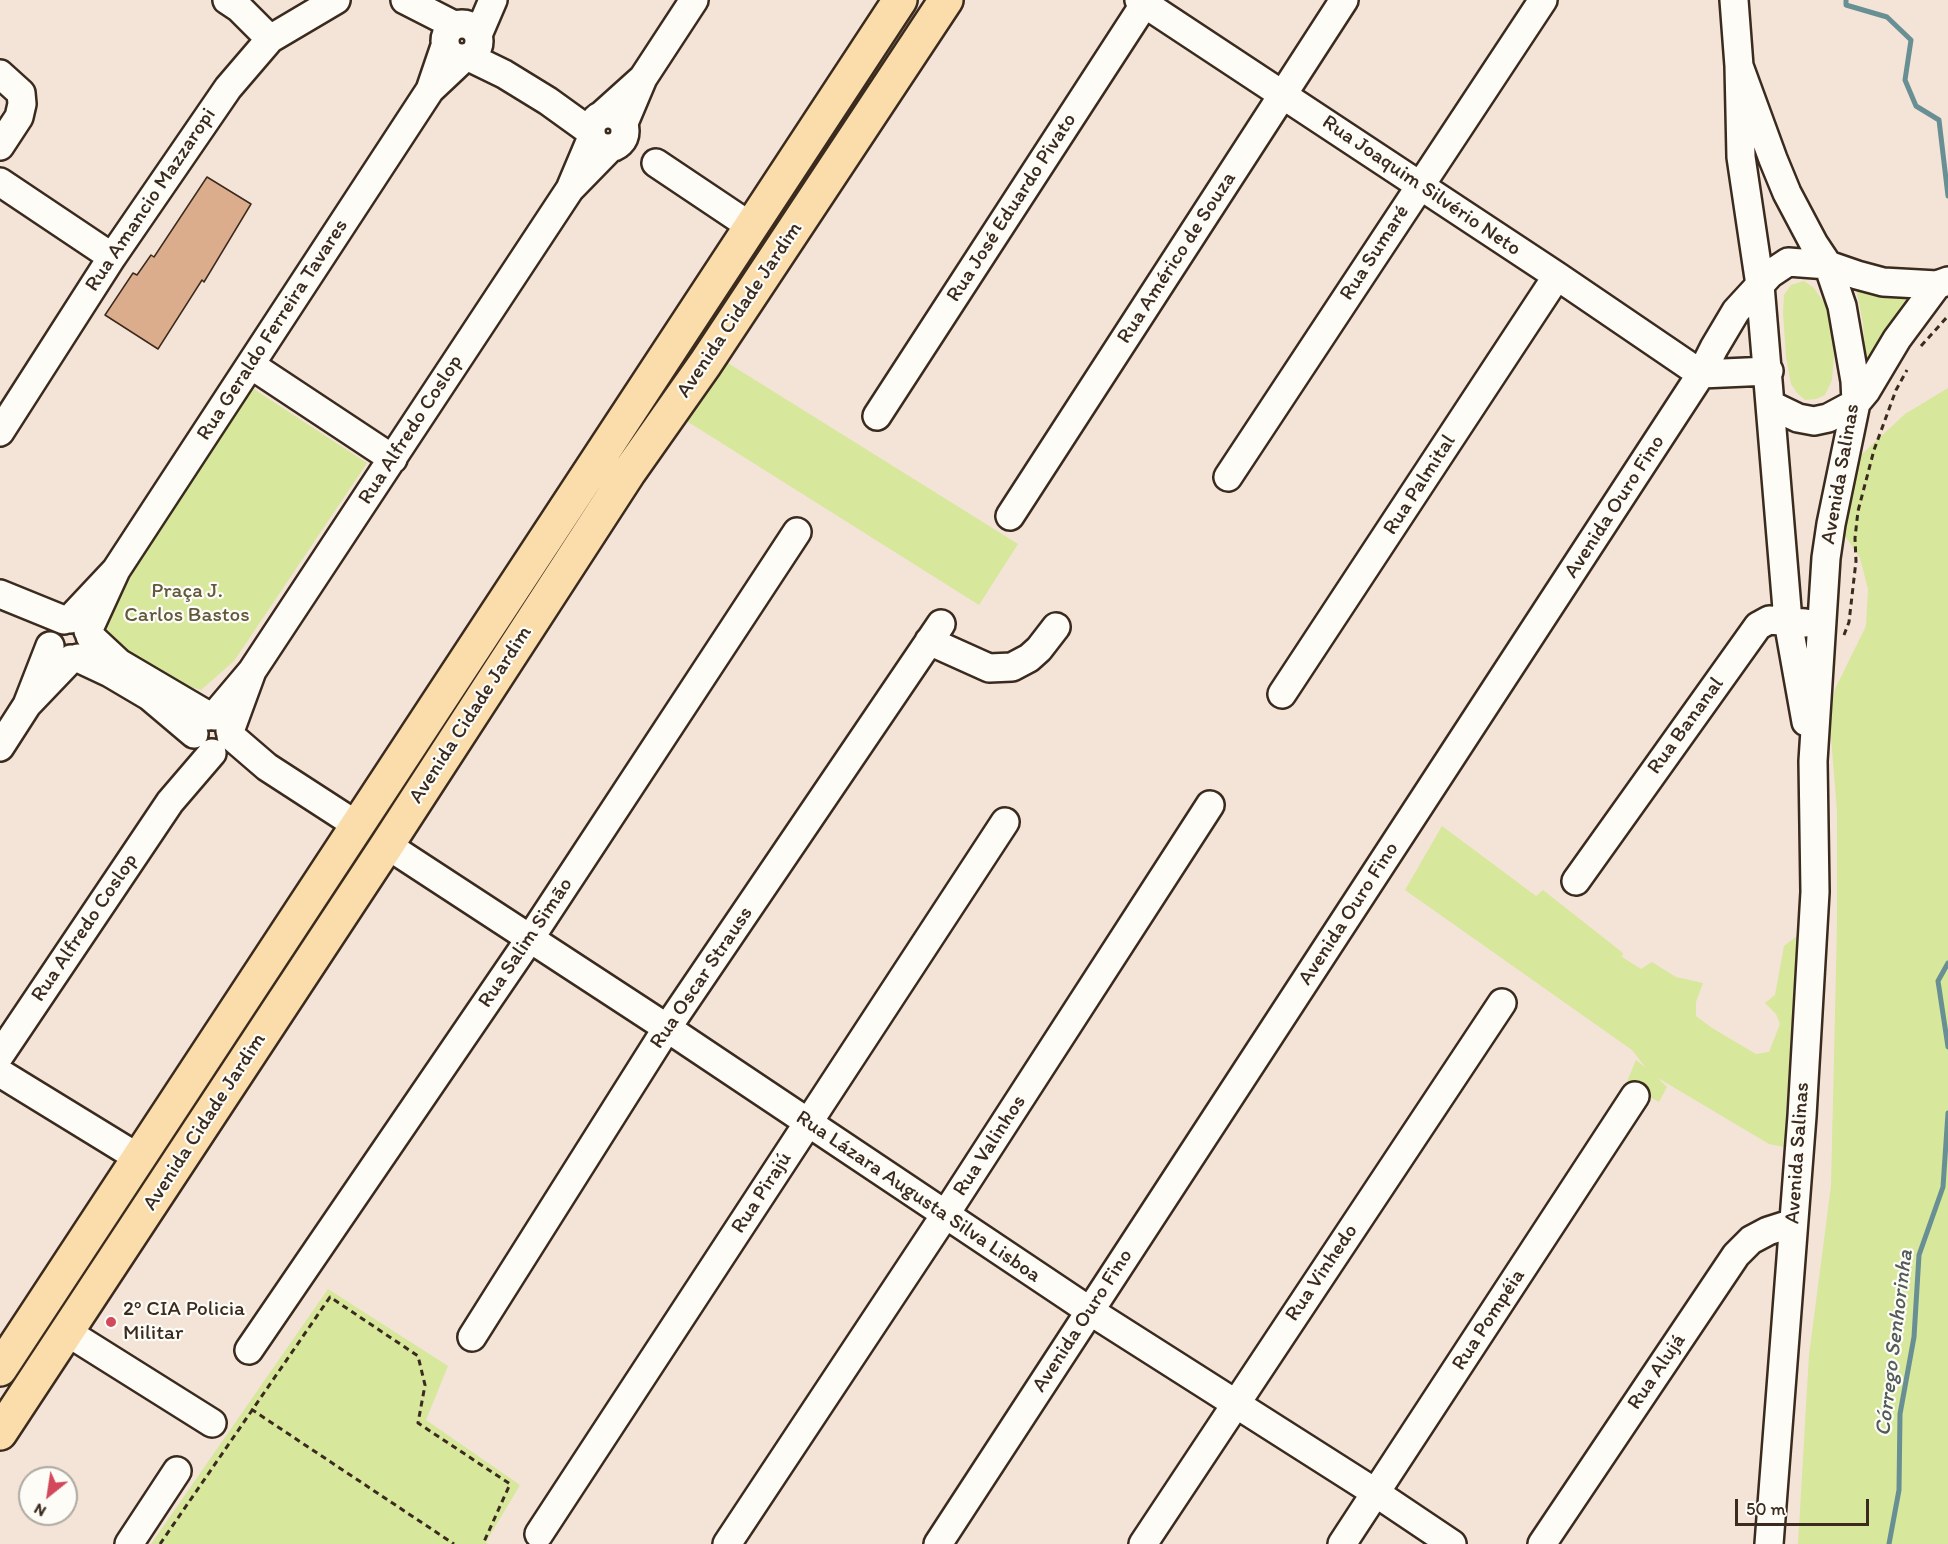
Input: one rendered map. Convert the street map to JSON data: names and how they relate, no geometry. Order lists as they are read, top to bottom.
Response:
{
  "streets": {
    "main road": ["Avenida Cidade Jardim"],
    "street": [
      "Rua Joaquim Silvério Neto",
      "Rua Amancio Mazzaropi",
      "Rua José Eduardo Pivato",
      "Rua Sumaré",
      "Rua Américo de Souza",
      "Rua Geraldo Ferreira Tavares",
      "Rua Alfredo Coslop",
      "Avenida Salinas",
      "Rua Palmital",
      "Avenida Ouro Fino",
      "Rua Bananal",
      "Rua Salim Simão",
      "Rua Oscar Strauss",
      "Rua Valinhos",
      "Rua Pirajú",
      "Rua Lázara Augusta Silva Lisboa",
      "Rua Vinhedo",
      "Rua Pompéia",
      "Rua Alujá"
    ]
  },
  "crossings": [
    ["Rua Joaquim Silvério Neto", "Rua José Eduardo Pivato"],
    ["Rua Joaquim Silvério Neto", "Rua Sumaré"],
    ["Rua Joaquim Silvério Neto", "Rua Américo de Souza"],
    ["Rua Joaquim Silvério Neto", "Rua Palmital"],
    ["Rua Joaquim Silvério Neto", "Avenida Ouro Fino"],
    ["Avenida Cidade Jardim", "Rua Lázara Augusta Silva Lisboa"],
    ["Avenida Salinas", "Avenida Ouro Fino"],
    ["Avenida Salinas", "Rua Bananal"],
    ["Avenida Salinas", "Rua Alujá"],
    ["Avenida Ouro Fino", "Rua Lázara Augusta Silva Lisboa"],
    ["Rua Salim Simão", "Rua Lázara Augusta Silva Lisboa"],
    ["Rua Oscar Strauss", "Rua Lázara Augusta Silva Lisboa"],
    ["Rua Valinhos", "Rua Lázara Augusta Silva Lisboa"],
    ["Rua Pirajú", "Rua Lázara Augusta Silva Lisboa"],
    ["Rua Lázara Augusta Silva Lisboa", "Rua Vinhedo"],
    ["Rua Lázara Augusta Silva Lisboa", "Rua Pompéia"]
  ],
  "water": ["Córrego Senhorinha"],
  "parks": ["Praça J. Carlos Bastos"],
  "places": ["2º CIA Policia Militar"],
  "scale_bar": "50 m",
  "north": "bottom left"
}
